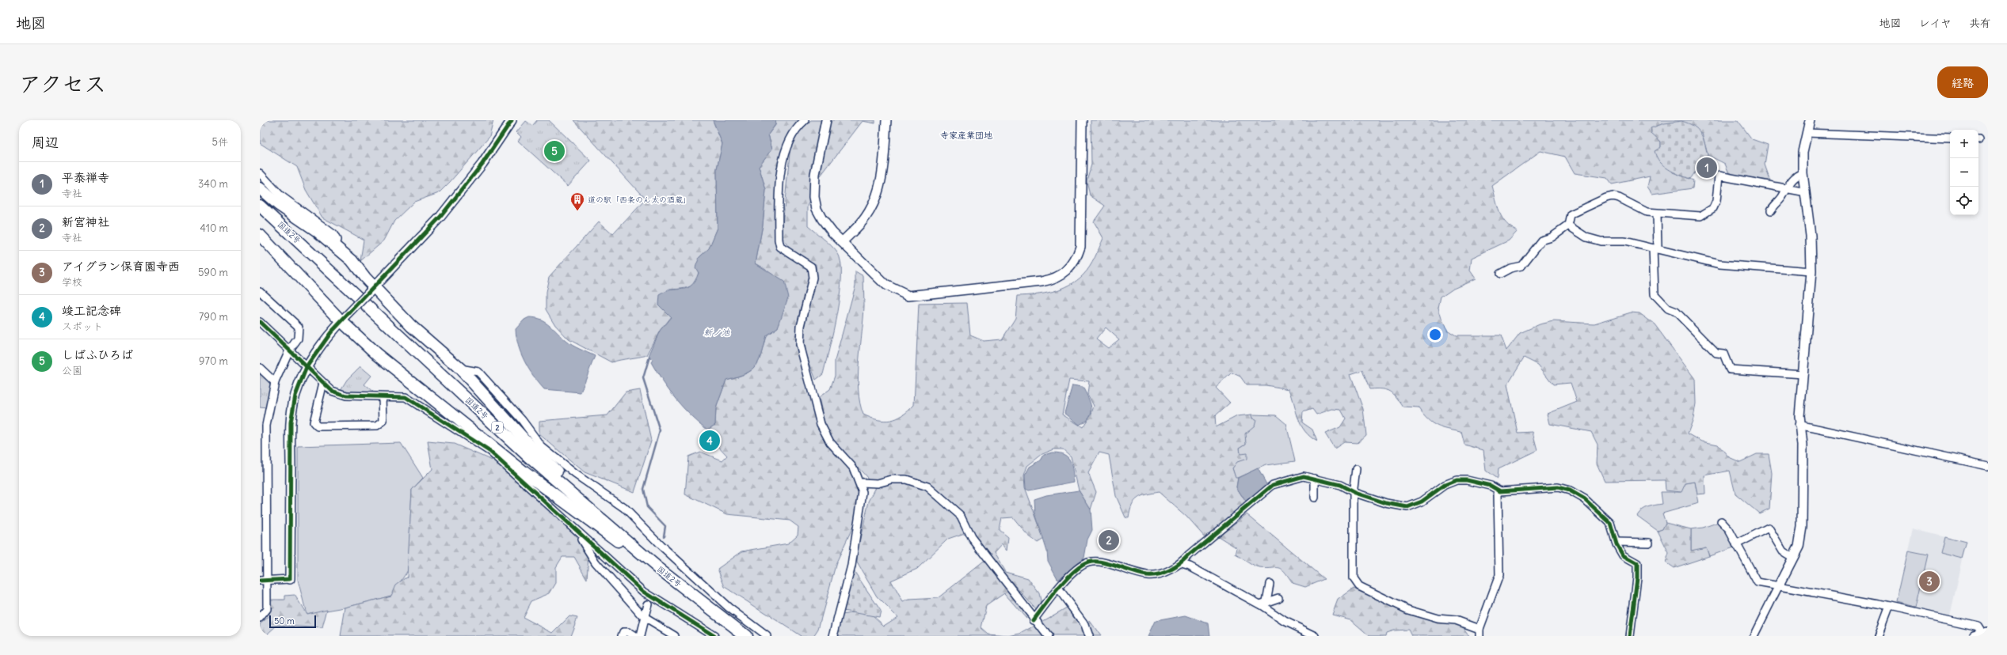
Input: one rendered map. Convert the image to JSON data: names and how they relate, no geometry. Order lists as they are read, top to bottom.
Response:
{
  "streets": {
    "highway": ["国道2号", "2"]
  },
  "districts": ["寺家産業団地"],
  "water": ["新ノ池"],
  "places": {
    "building": ["道の駅「西条のん太の酒蔵」"]
  },
  "scale_bar": "50 m",
  "page": {
    "header": "地図",
    "nav": ["地図", "レイヤ", "共有"],
    "title": "アクセス",
    "buttons": "経路",
    "heading": ["周辺", "5件"],
    "map_buttons": ["+", "−"],
    "pins": [
      "5",
      "1",
      "4",
      "2",
      "3"
    ],
    "list": [
      {
        "mark": "1",
        "name": "平泰禅寺",
        "note": "寺社",
        "value": "340 m"
      },
      {
        "mark": "2",
        "name": "新宮神社",
        "note": "寺社",
        "value": "410 m"
      },
      {
        "mark": "3",
        "name": "アイグラン保育園寺西",
        "note": "学校",
        "value": "590 m"
      },
      {
        "mark": "4",
        "name": "竣工記念碑",
        "note": "スポット",
        "value": "790 m"
      },
      {
        "mark": "5",
        "name": "しばふひろば",
        "note": "公園",
        "value": "970 m"
      }
    ],
    "scale": "50 m"
  }
}
